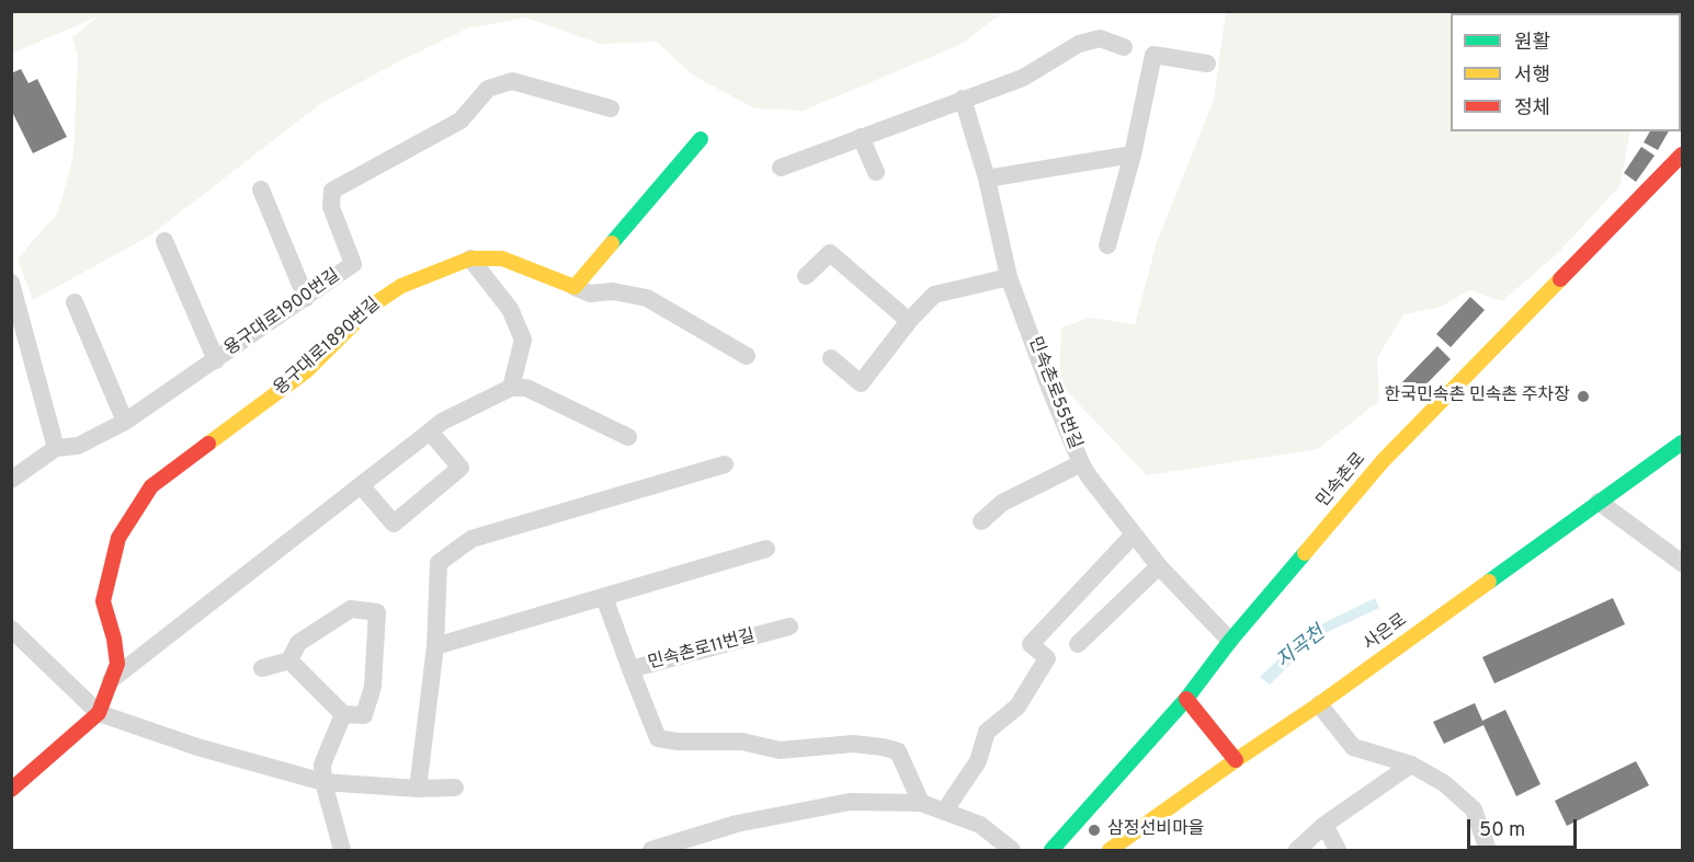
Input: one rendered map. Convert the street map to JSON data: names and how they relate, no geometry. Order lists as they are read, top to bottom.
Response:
{
  "streets": {
    "street": [
      "용구대로1900번길",
      "용구대로1890번길",
      "민속촌로55번길",
      "민속촌로",
      "사은로",
      "민속촌로11번길"
    ]
  },
  "crossings": [
    ["민속촌로55번길", "민속촌로"]
  ],
  "water": ["지곡천"],
  "places": ["한국민속촌 민속촌 주차장", "삼정선비마을"],
  "legend": ["원활", "서행", "정체"],
  "scale_bar": "50 m"
}
